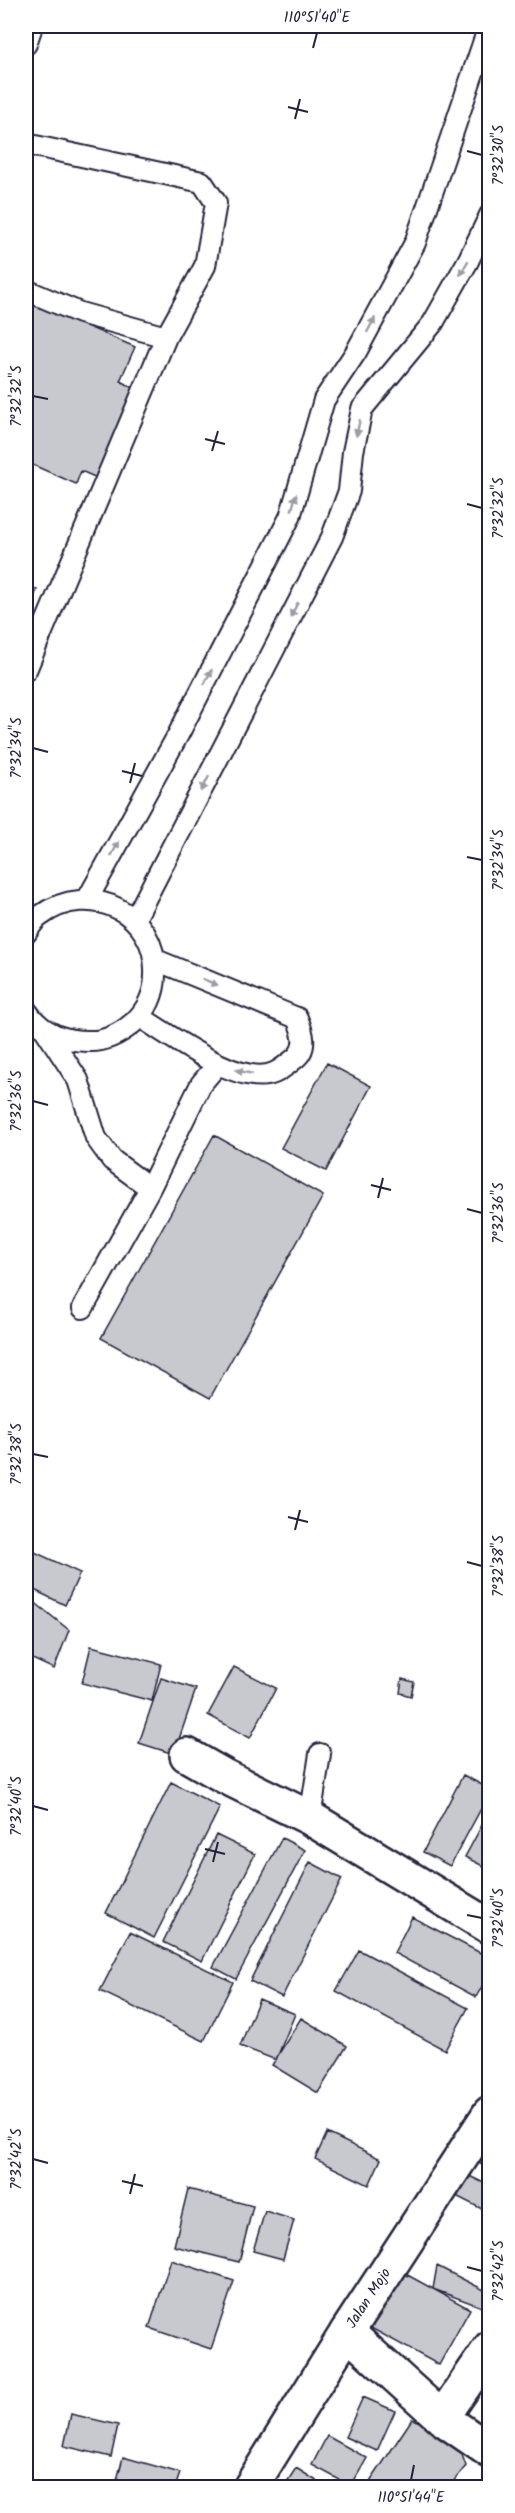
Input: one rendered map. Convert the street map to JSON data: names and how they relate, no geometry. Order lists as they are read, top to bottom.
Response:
{
  "streets": {
    "street": ["Jalan Mojo"]
  },
  "coordinates": [
    "110°51'40\"E",
    "7°32'30\"S",
    "7°32'32\"S",
    "7°32'34\"S",
    "7°32'36\"S",
    "7°32'38\"S",
    "7°32'40\"S",
    "7°32'42\"S",
    "110°51'44\"E"
  ]
}
